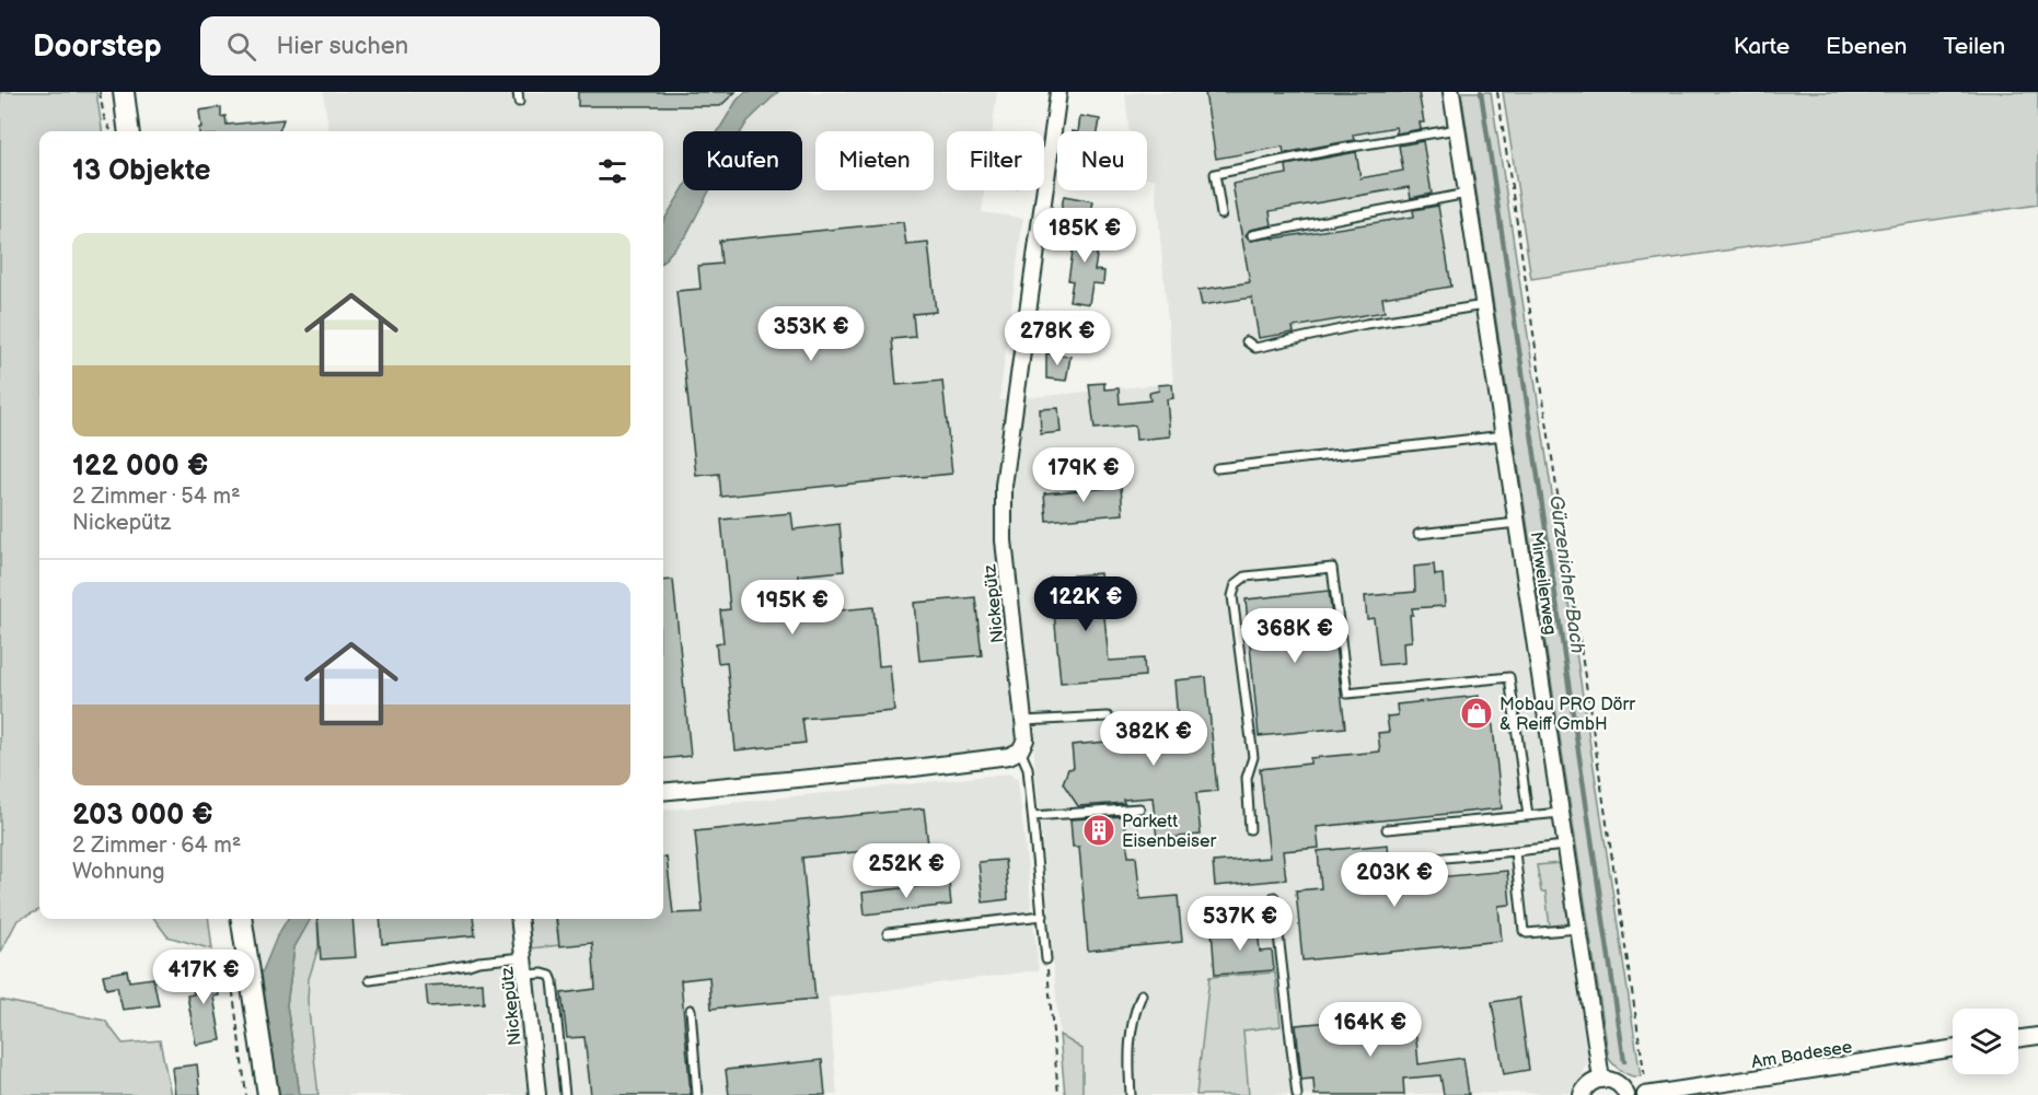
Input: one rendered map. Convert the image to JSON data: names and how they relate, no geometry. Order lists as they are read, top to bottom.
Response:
{
  "streets": {
    "street": ["Mirweilerweg", "Nickepütz", "Am Badesee"]
  },
  "water": ["Gürzenicher Bach"],
  "places": {
    "shop": ["Mobau PRO Dörr & Reiff GmbH"],
    "building": ["Parkett Eisenbeiser"]
  },
  "page": {
    "header": "Doorstep",
    "search": "Hier suchen",
    "nav": ["Karte", "Ebenen", "Teilen"],
    "chip": [
      "Kaufen",
      "Mieten",
      "Filter",
      "Neu"
    ],
    "heading": "13 Objekte",
    "price": [
      "185K €",
      "353K €",
      "278K €",
      "179K €",
      "122K €",
      "195K €",
      "368K €",
      "382K €",
      "252K €",
      "203K €",
      "537K €",
      "417K €",
      "164K €"
    ],
    "list": [
      {
        "name": "122 000 €",
        "note": "2 Zimmer · 54 m² · Nickepütz"
      },
      {
        "name": "203 000 €",
        "note": "2 Zimmer · 64 m² · Wohnung"
      }
    ]
  }
}
